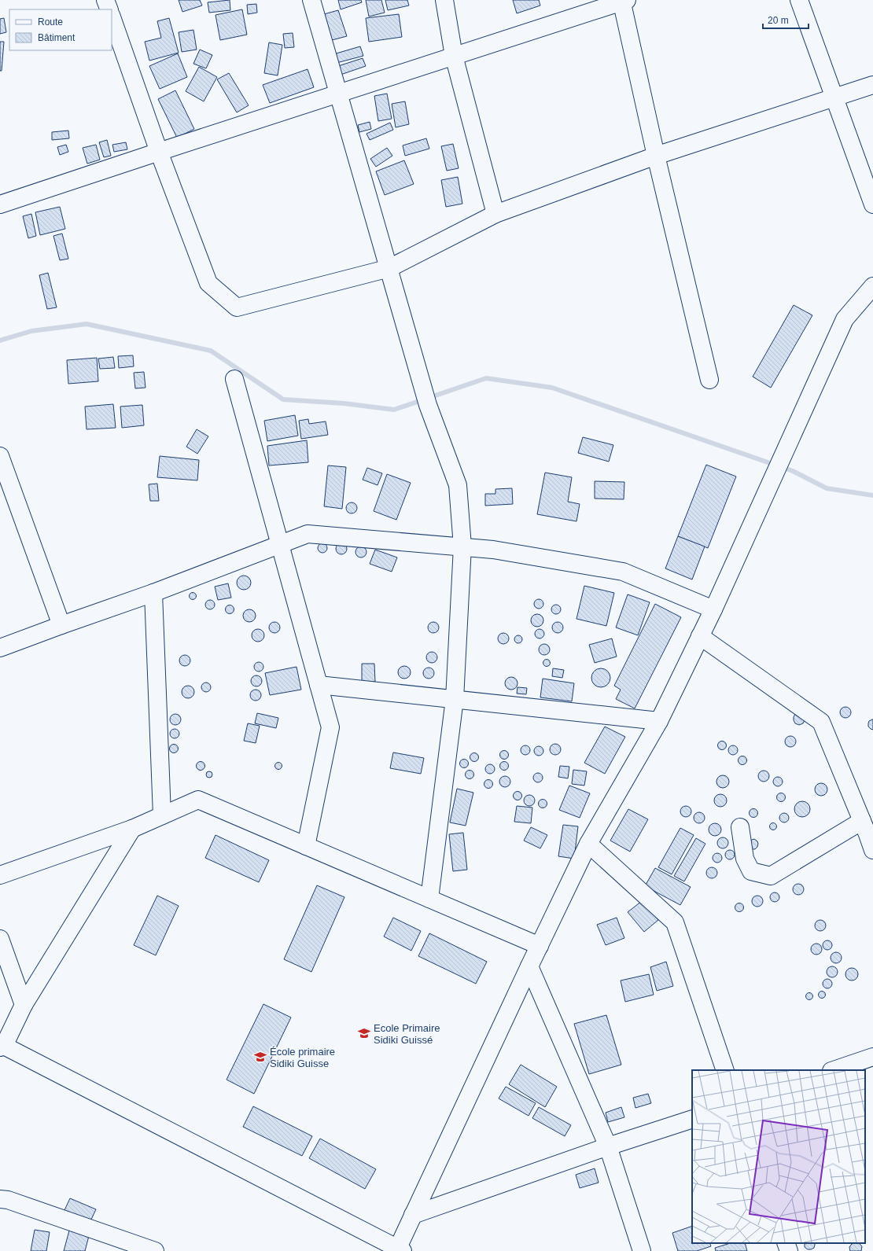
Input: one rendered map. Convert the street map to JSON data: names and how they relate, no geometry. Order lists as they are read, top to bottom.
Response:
{
  "places": {
    "school or university": ["Ecole Primaire Sidiki Guissé", "École primaire Sidiki Guisse"]
  },
  "legend": ["Route", "Bâtiment"],
  "scale_bar": "20 m"
}
